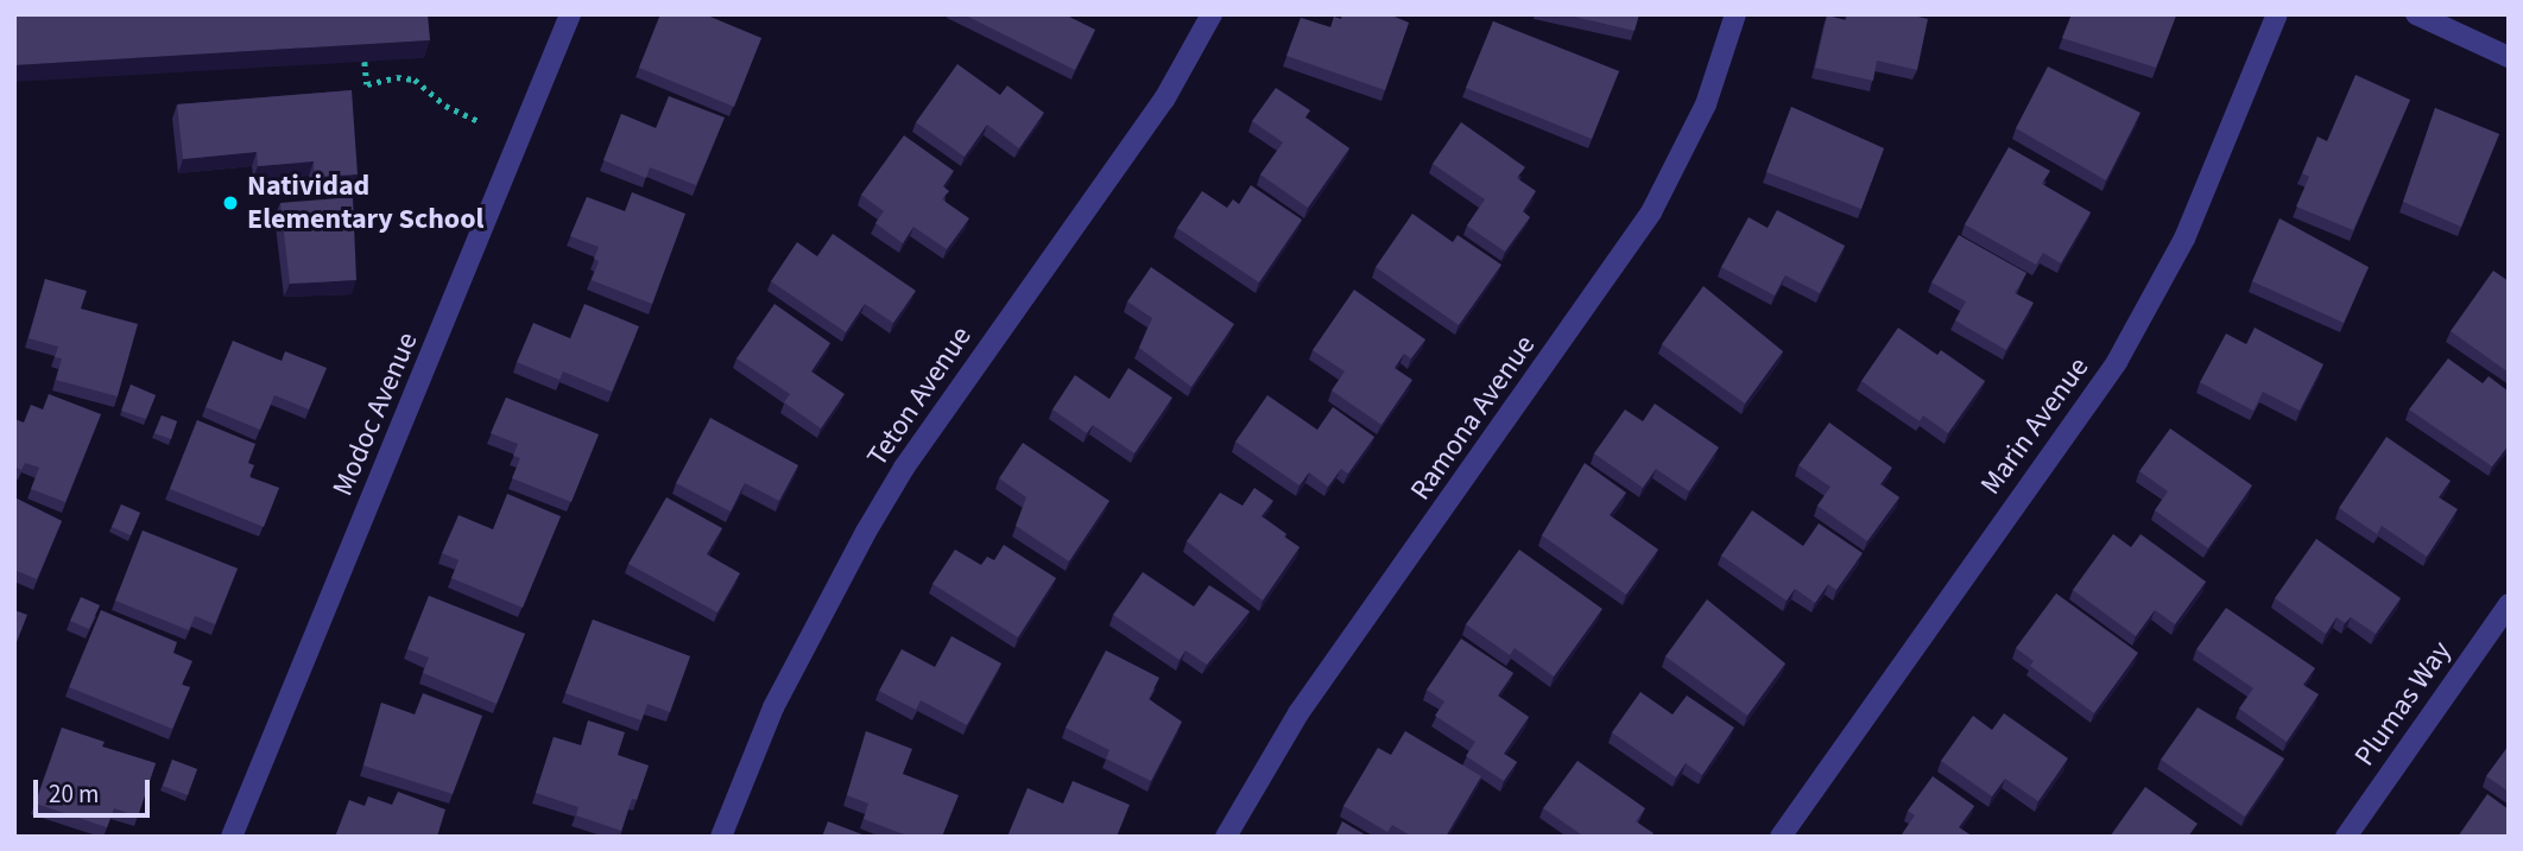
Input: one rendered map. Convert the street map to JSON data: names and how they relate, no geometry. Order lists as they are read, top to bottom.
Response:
{
  "streets": {
    "street": [
      "Teton Avenue",
      "Modoc Avenue",
      "Ramona Avenue",
      "Marin Avenue",
      "Plumas Way"
    ]
  },
  "places": ["Natividad Elementary School"],
  "scale_bar": "20 m"
}
